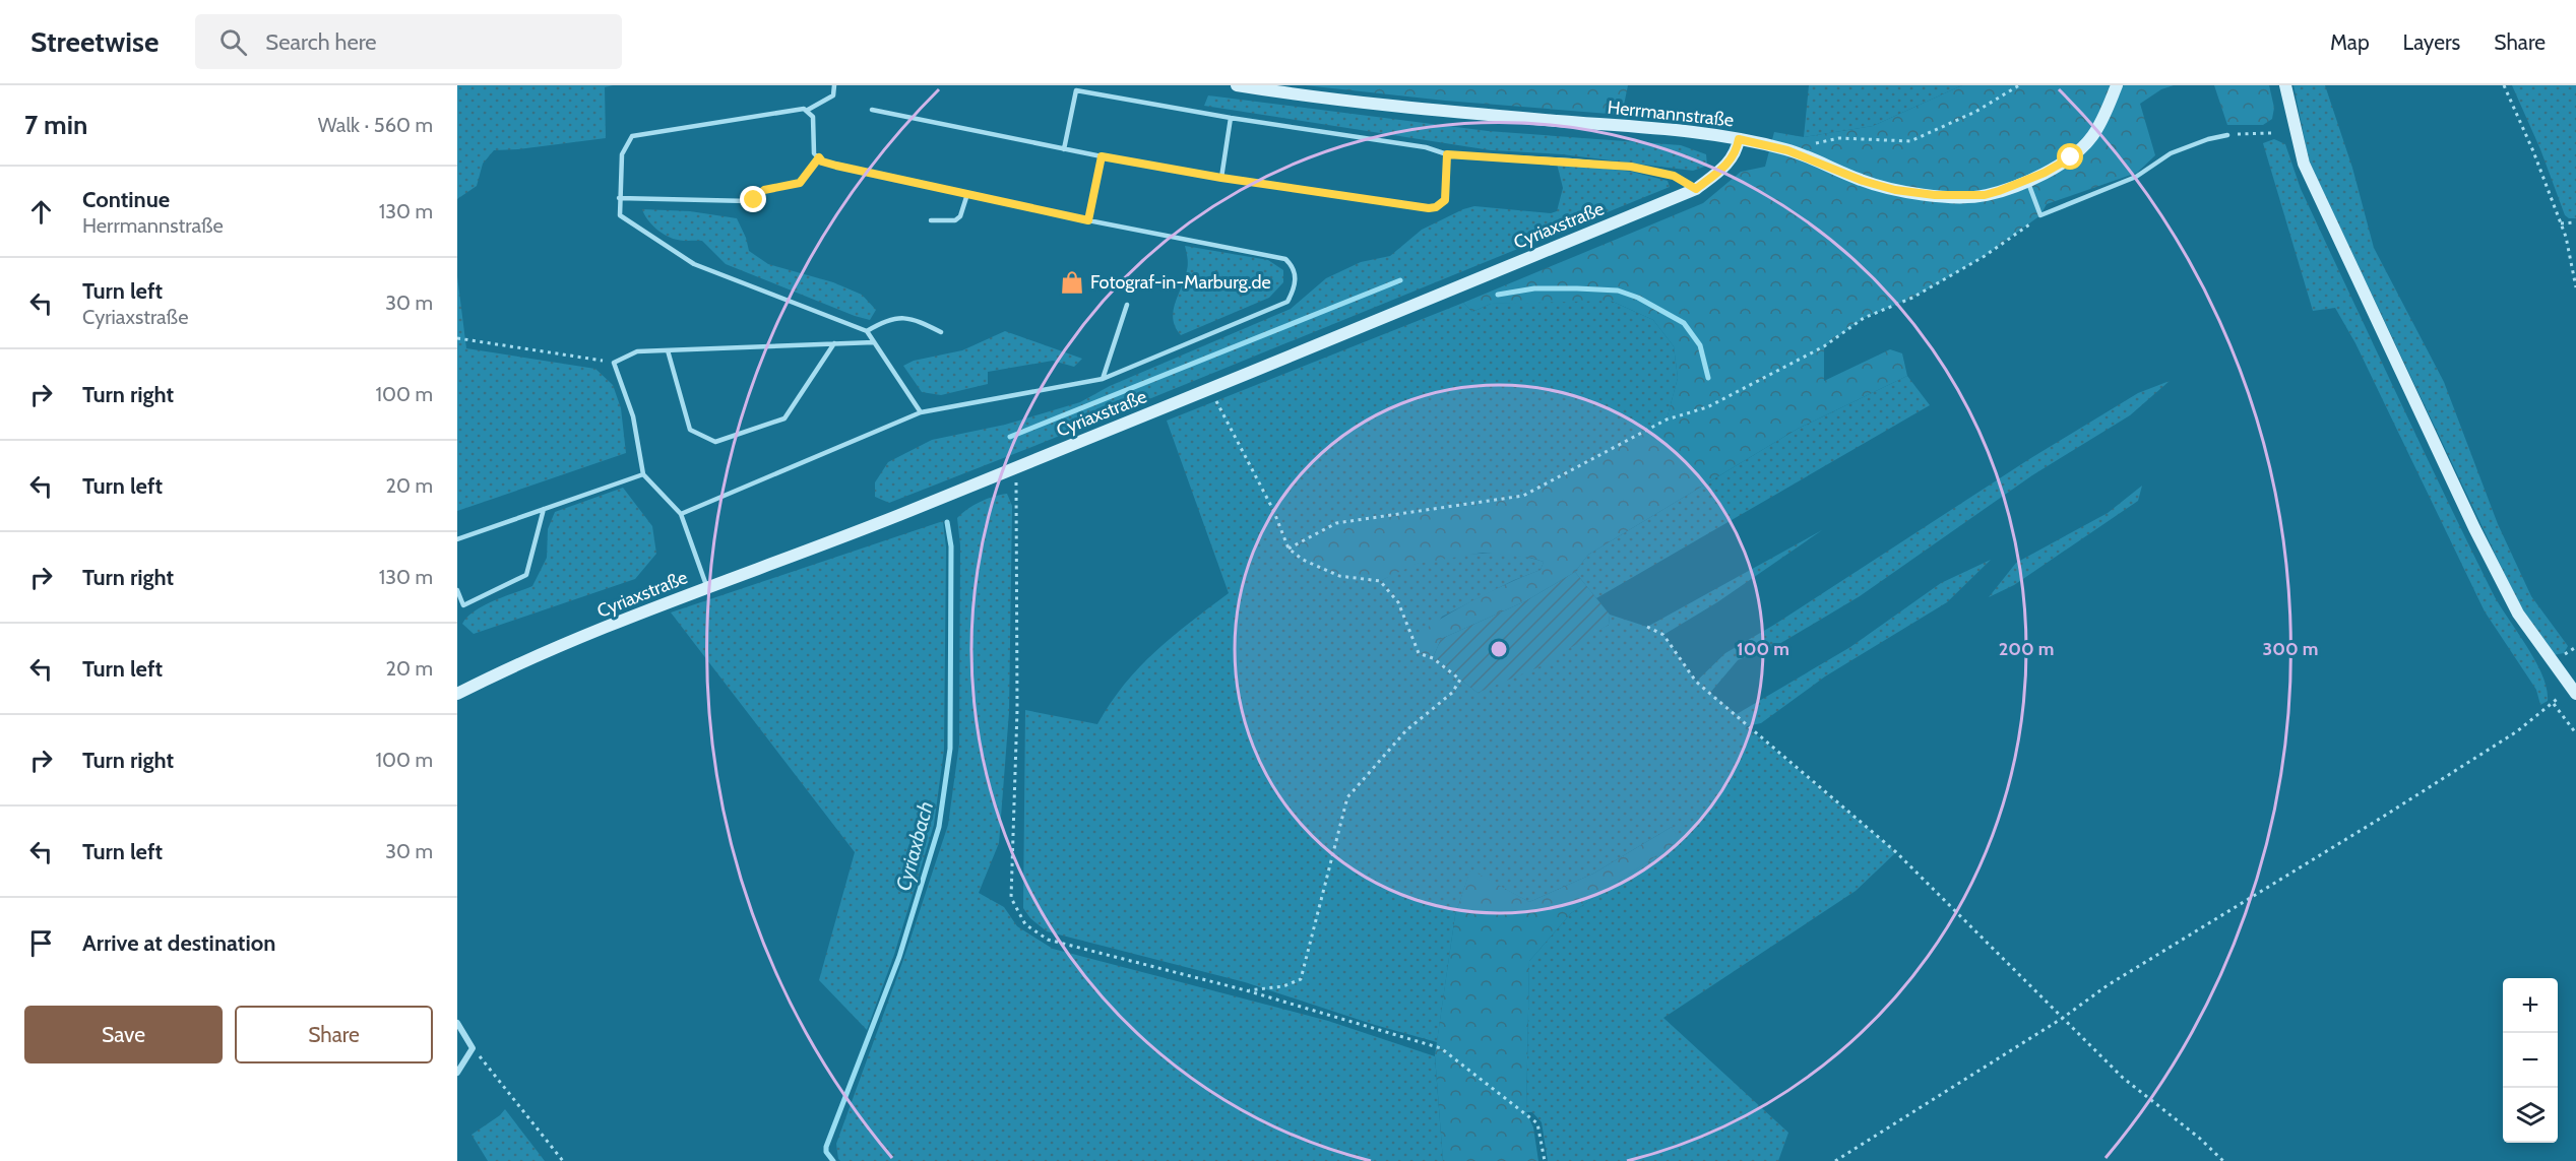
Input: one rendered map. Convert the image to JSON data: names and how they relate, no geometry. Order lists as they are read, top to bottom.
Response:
{
  "streets": {
    "street": ["Herrmannstraße", "Cyriaxstraße"]
  },
  "crossings": [
    ["Herrmannstraße", "Cyriaxstraße"]
  ],
  "water": ["Cyriaxbach"],
  "places": {
    "shop": ["Fotograf-in-Marburg.de"]
  },
  "page": {
    "header": "Streetwise",
    "search": "Search here",
    "nav": ["Map", "Layers", "Share"],
    "heading": ["7 min", "Walk · 560 m"],
    "list": [
      ["Continue", "Herrmannstraße", "130 m"],
      ["Turn left", "Cyriaxstraße", "30 m"],
      ["Turn right", "100 m"],
      ["Turn left", "20 m"],
      ["Turn right", "130 m"],
      ["Turn left", "20 m"],
      ["Turn right", "100 m"],
      ["Turn left", "30 m"],
      "Arrive at destination"
    ],
    "map_buttons": ["+", "−"],
    "buttons": ["Save", "Share"]
  },
  "rings": ["100 m", "200 m", "300 m"]
}
